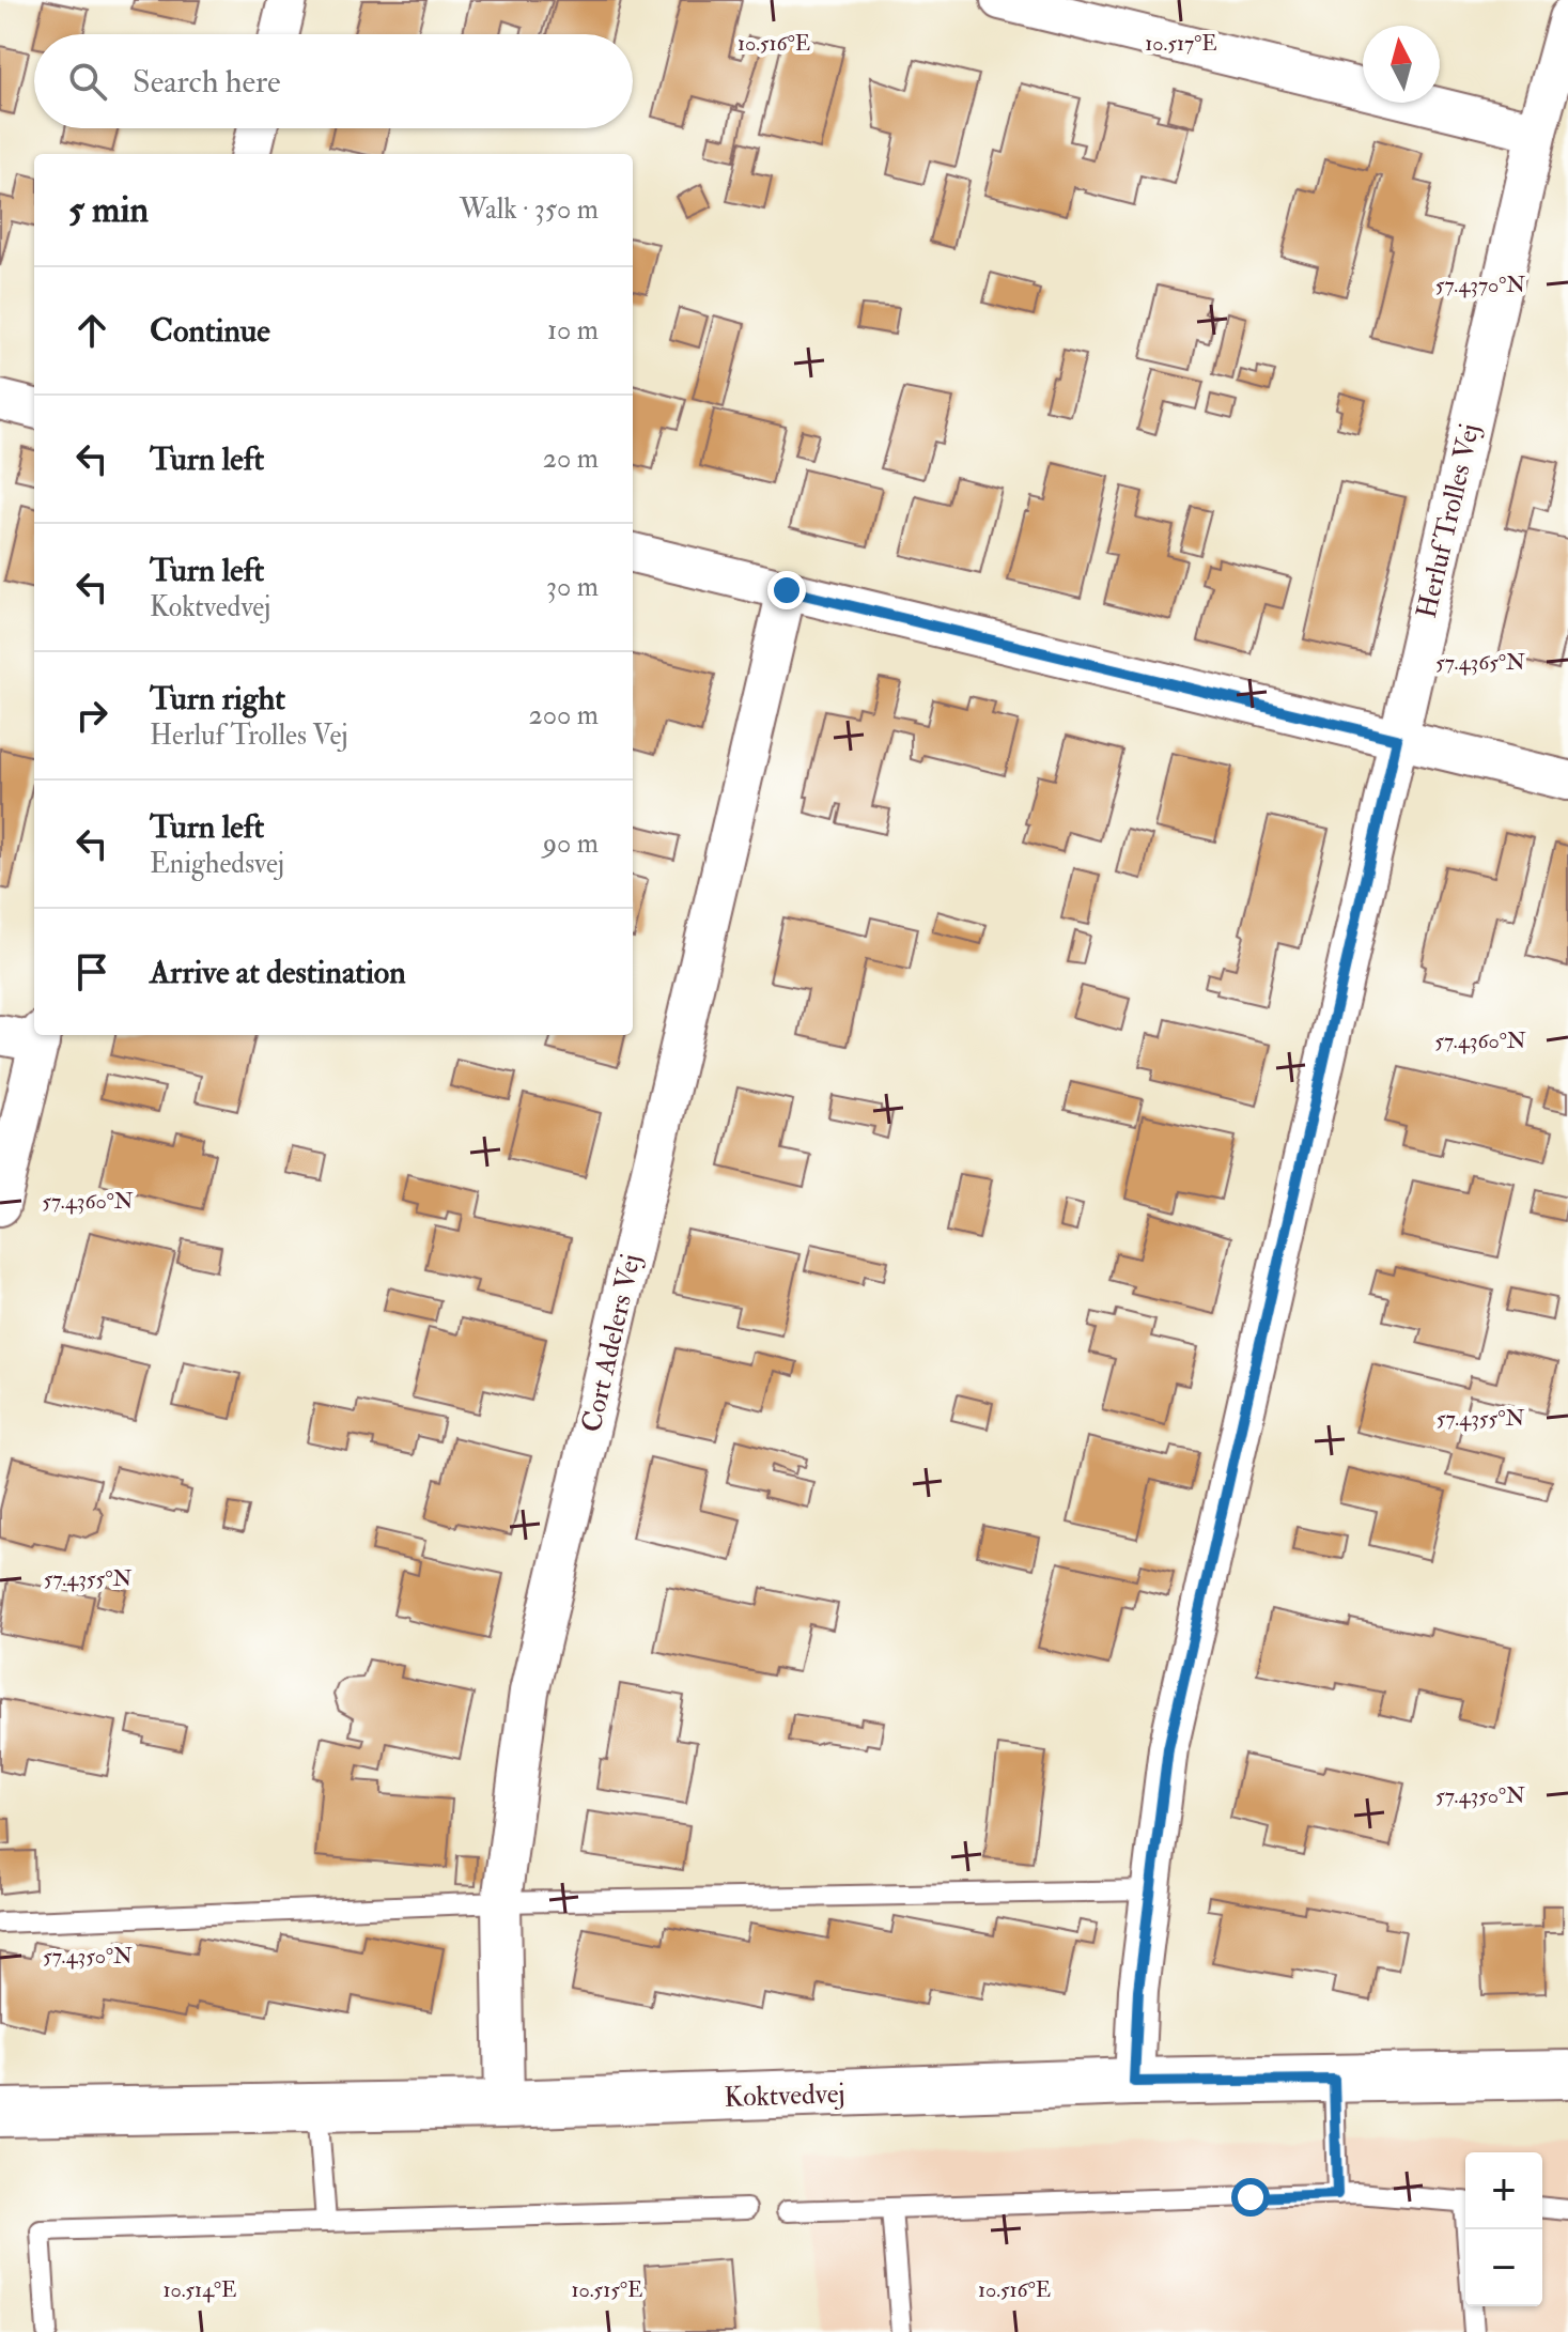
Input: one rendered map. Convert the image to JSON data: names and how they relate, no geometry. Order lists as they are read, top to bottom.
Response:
{
  "streets": {
    "street": ["Herluf Trolles Vej", "Cort Adelers Vej", "Koktvedvej"]
  },
  "crossings": [
    ["Herluf Trolles Vej", "Koktvedvej"],
    ["Cort Adelers Vej", "Koktvedvej"]
  ],
  "north": "top",
  "page": {
    "search": "Search here",
    "heading": ["5 min", "Walk · 350 m"],
    "list": [
      ["Continue", "10 m"],
      ["Turn left", "20 m"],
      ["Turn left", "Koktvedvej", "30 m"],
      ["Turn right", "Herluf Trolles Vej", "200 m"],
      ["Turn left", "Enighedsvej", "90 m"],
      "Arrive at destination"
    ],
    "map_buttons": ["+", "−"]
  },
  "coordinates": [
    "10.516°E",
    "10.517°E",
    "57.4370°N",
    "57.4365°N",
    "57.4360°N",
    "57.4355°N",
    "57.4350°N",
    "10.514°E",
    "10.515°E"
  ]
}
